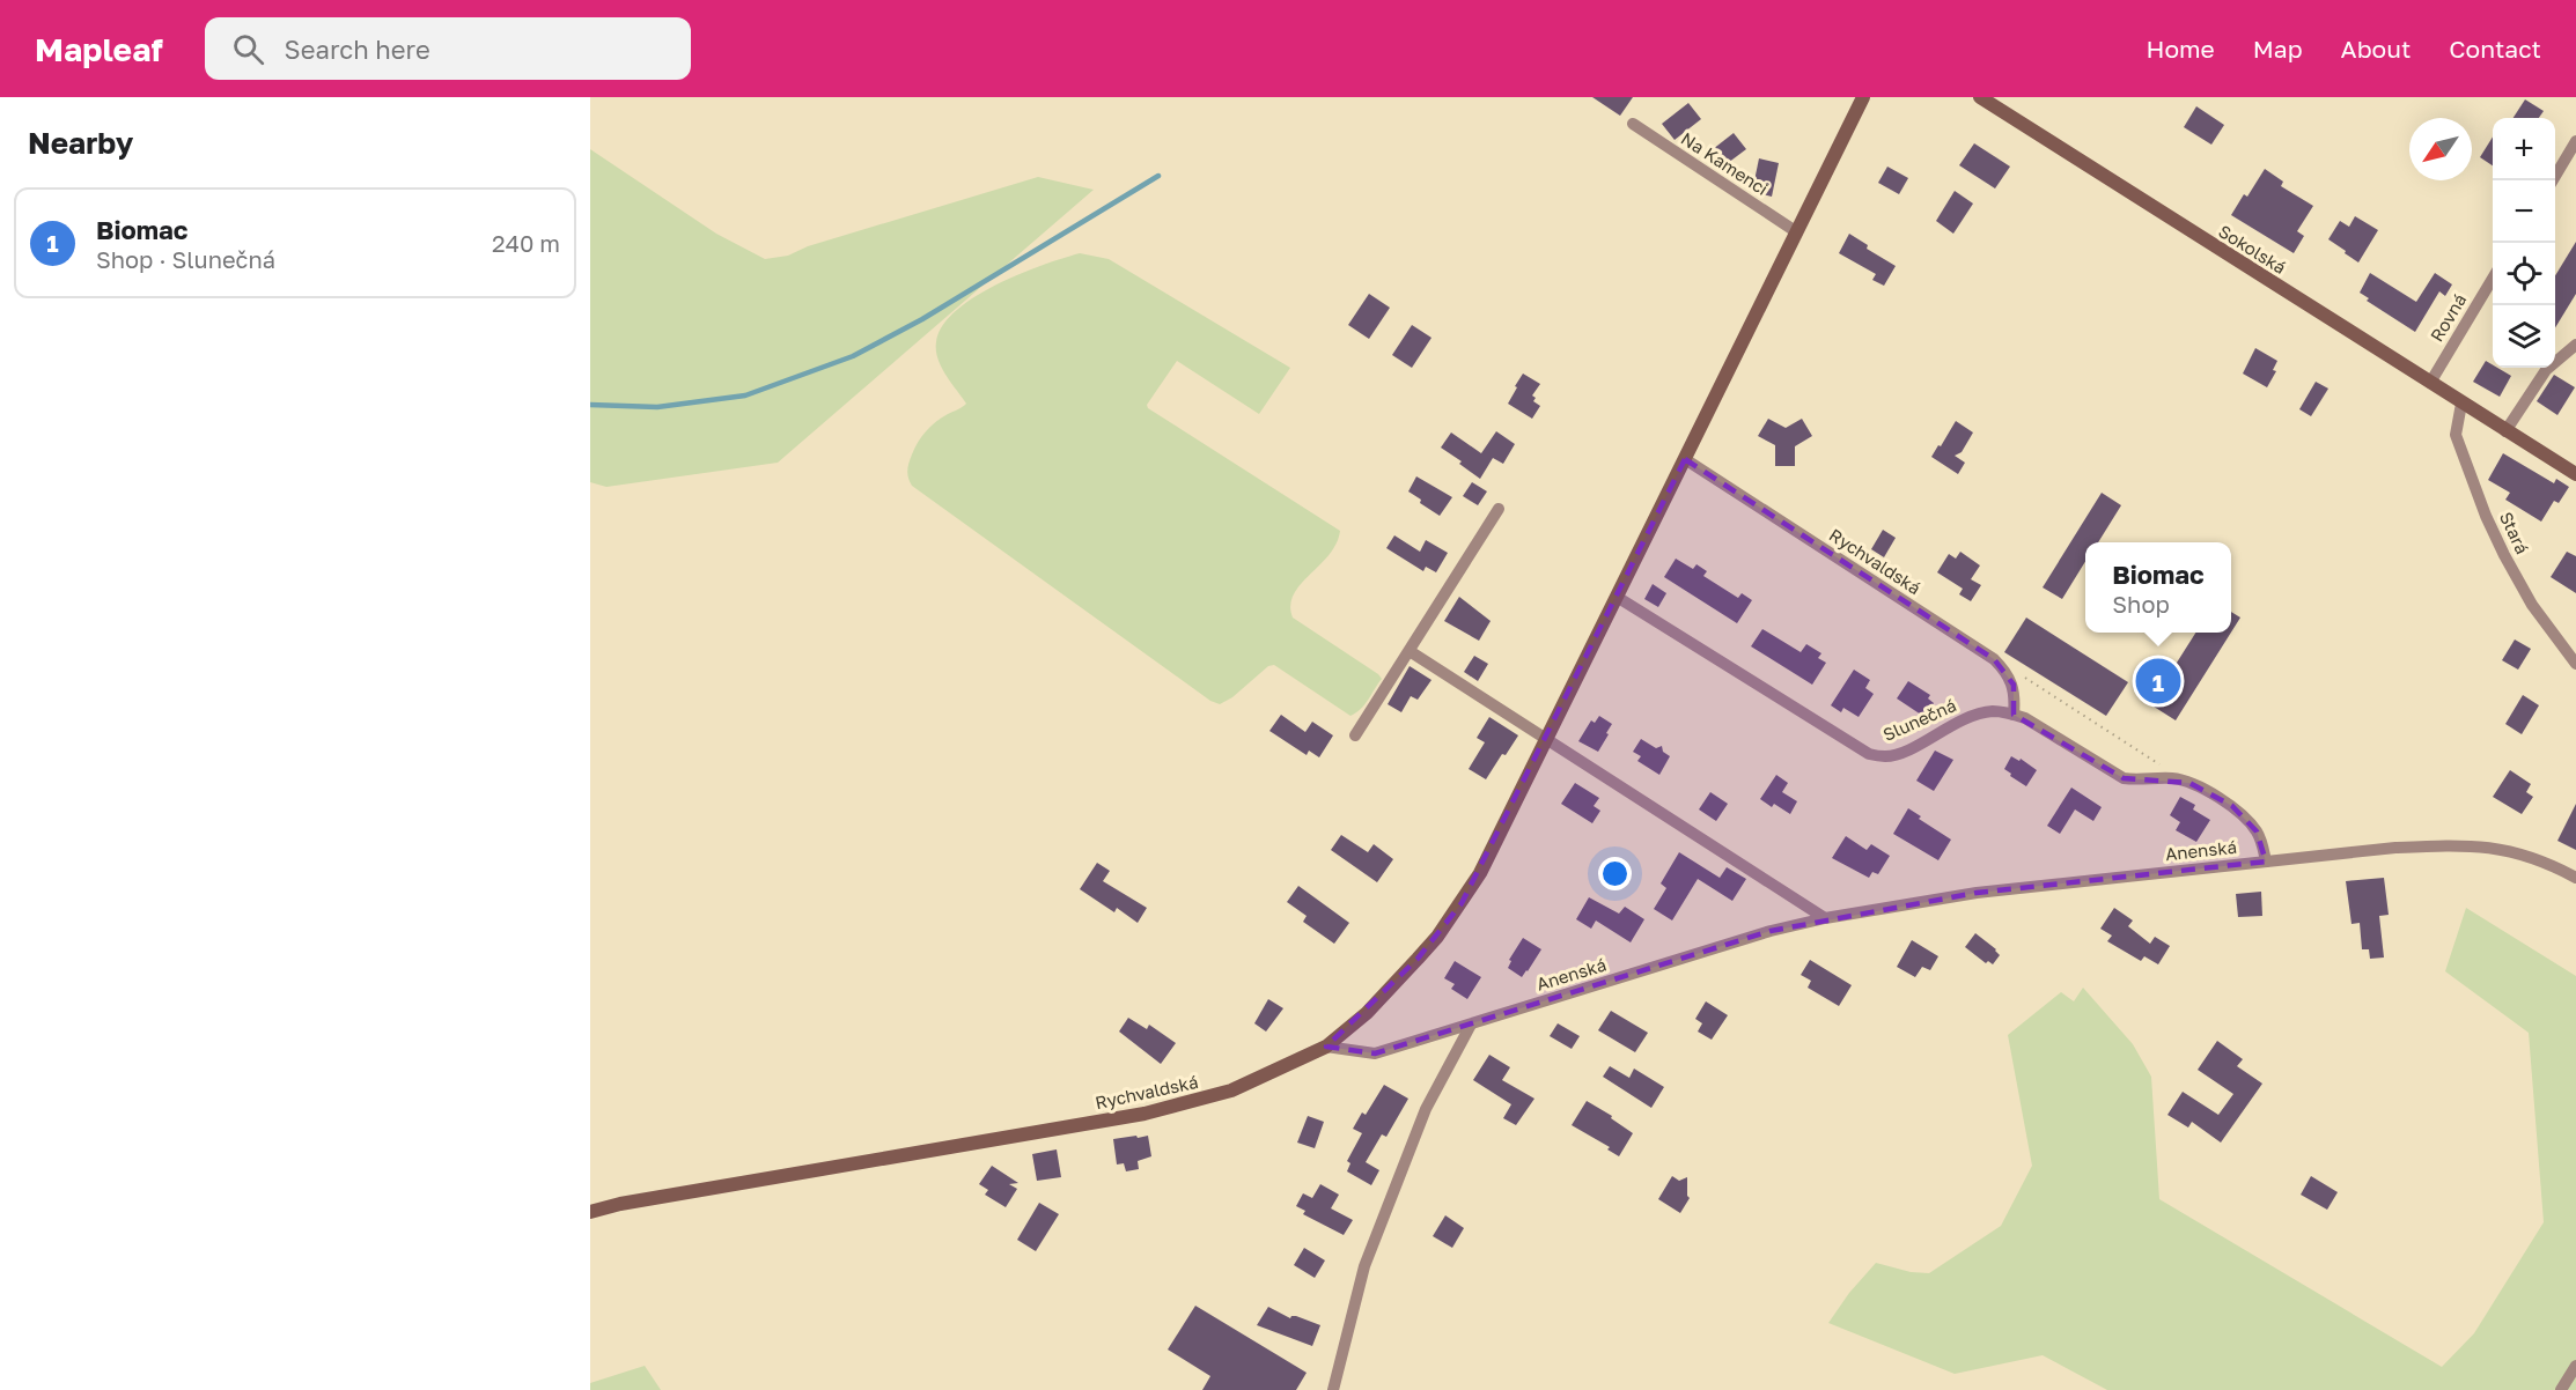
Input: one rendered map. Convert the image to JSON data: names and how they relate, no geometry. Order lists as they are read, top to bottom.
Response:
{
  "streets": {
    "street": [
      "Na Kamenci",
      "Sokolská",
      "Rovná",
      "Stará",
      "Rychvaldská",
      "Slunečná",
      "Anenská"
    ]
  },
  "crossings": [
    ["Na Kamenci", "Rychvaldská"],
    ["Sokolská", "Rovná"],
    ["Sokolská", "Stará"],
    ["Rychvaldská", "Slunečná"],
    ["Rychvaldská", "Anenská"],
    ["Slunečná", "Anenská"]
  ],
  "north": "bottom left",
  "page": {
    "header": "Mapleaf",
    "search": "Search here",
    "nav": [
      "Home",
      "Map",
      "About",
      "Contact"
    ],
    "heading": "Nearby",
    "map_buttons": ["+", "−"],
    "list": [
      {
        "mark": "1",
        "name": "Biomac",
        "note": "Shop · Slunečná",
        "value": "240 m"
      }
    ],
    "popup": ["Biomac", "Shop"],
    "pins": "1"
  }
}
